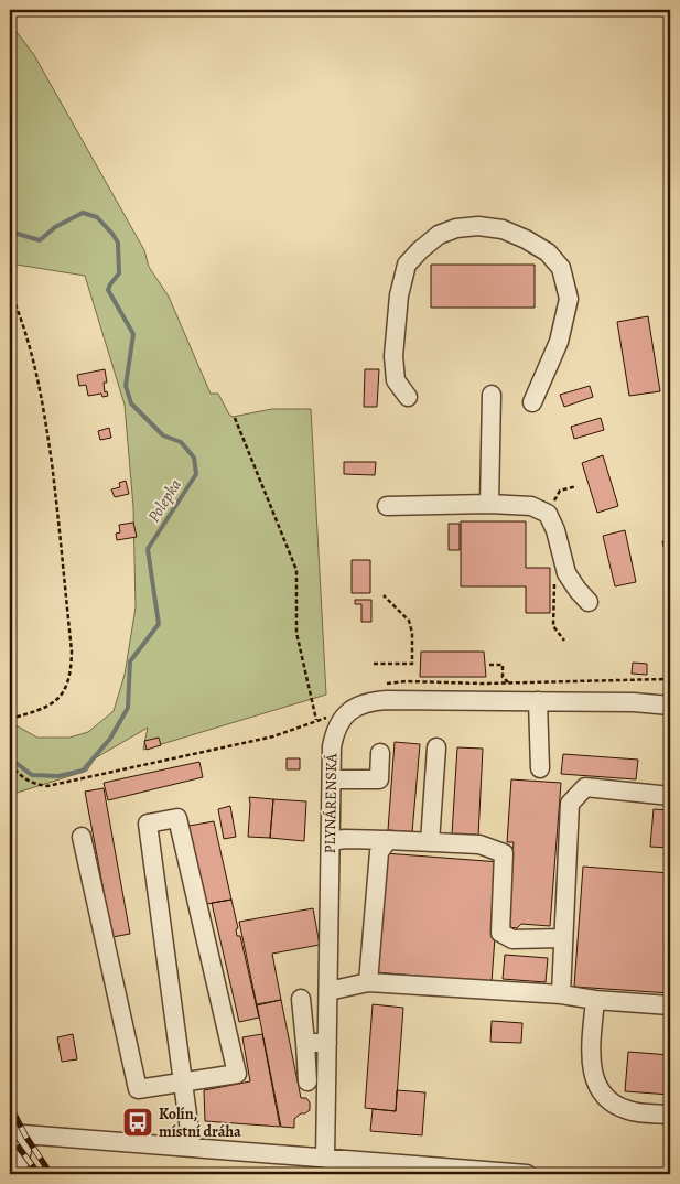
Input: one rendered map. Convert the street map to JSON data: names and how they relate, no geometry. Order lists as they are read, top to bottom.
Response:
{
  "streets": {
    "street": ["PLYNÁRENSKÁ"]
  },
  "water": ["Polepka"],
  "places": {
    "bus stop": ["Kolín, místní dráha"]
  }
}
